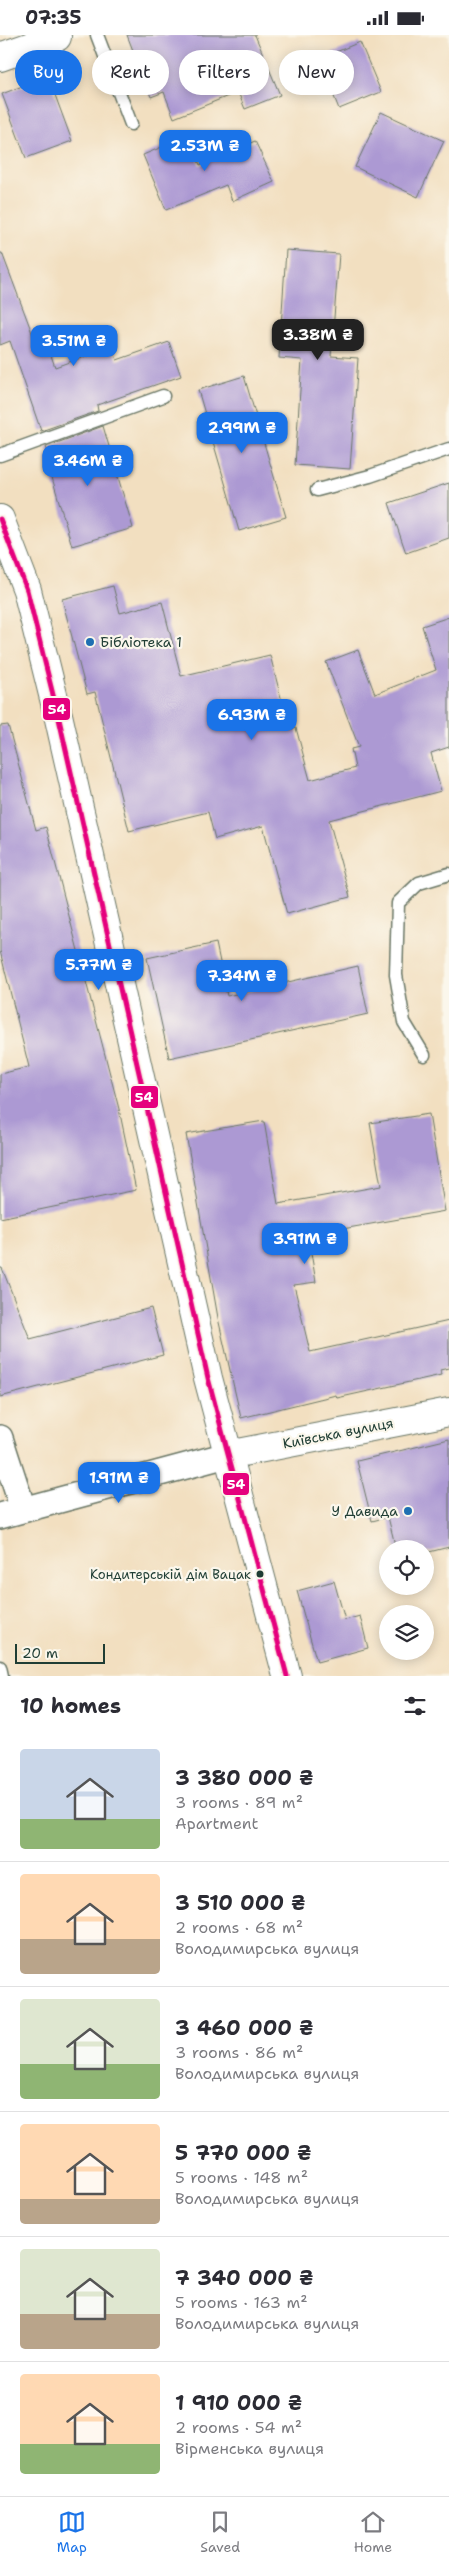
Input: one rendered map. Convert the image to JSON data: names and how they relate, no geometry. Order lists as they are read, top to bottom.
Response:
{
  "streets": {
    "main road": ["Київська вулиця"]
  },
  "places": ["Бібліотека 1", "У Давида", "Кондитерській дім Вацак"],
  "lines": ["transit line 54"],
  "scale_bar": "20 m",
  "page": {
    "status": "07:35",
    "chip": [
      "Buy",
      "Rent",
      "Filters",
      "New"
    ],
    "price": [
      "2.53M ₴",
      "3.38M ₴",
      "3.51M ₴",
      "2.99M ₴",
      "3.46M ₴",
      "6.93M ₴",
      "5.77M ₴",
      "7.34M ₴",
      "3.91M ₴",
      "1.91M ₴"
    ],
    "scale": "20 m",
    "heading": "10 homes",
    "list": [
      {
        "name": "3 380 000 ₴",
        "note": "3 rooms · 89 m² · Apartment"
      },
      {
        "name": "3 510 000 ₴",
        "note": "2 rooms · 68 m² · Володимирська вулиця"
      },
      {
        "name": "3 460 000 ₴",
        "note": "3 rooms · 86 m² · Володимирська вулиця"
      },
      {
        "name": "5 770 000 ₴",
        "note": "5 rooms · 148 m² · Володимирська вулиця"
      },
      {
        "name": "7 340 000 ₴",
        "note": "5 rooms · 163 m² · Володимирська вулиця"
      },
      {
        "name": "1 910 000 ₴",
        "note": "2 rooms · 54 m² · Вірменська вулиця"
      }
    ],
    "tabs": ["Map", "Saved", "Home"]
  }
}
